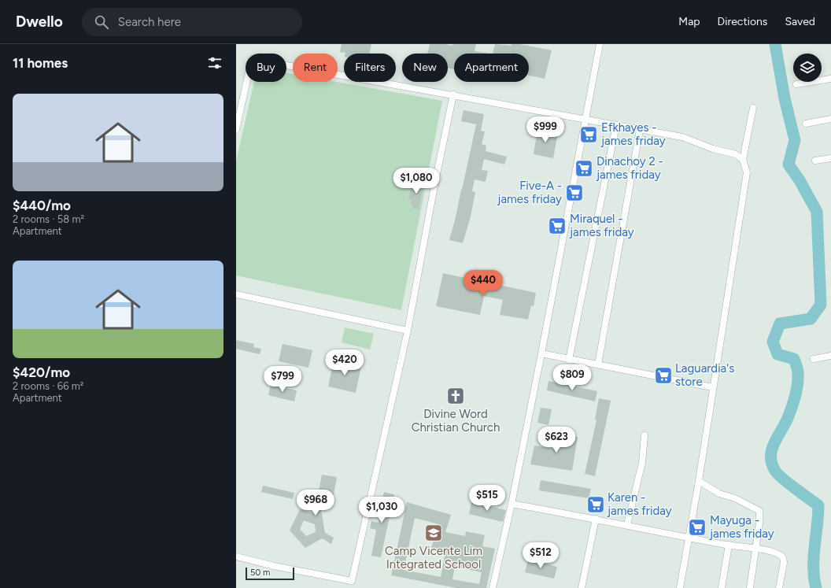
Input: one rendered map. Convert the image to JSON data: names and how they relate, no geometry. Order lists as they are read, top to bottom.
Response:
{
  "places": {
    "supermarket": [
      "Efkhayes - james friday",
      "Dinachoy 2 - james friday",
      "Five-A - james friday",
      "Miraquel - james friday",
      "Laguardia's store",
      "Karen - james friday",
      "Mayuga - james friday"
    ],
    "church": ["Divine Word Christian Church"],
    "school or university": ["Camp Vicente Lim Integrated School"]
  },
  "scale_bar": "50 m",
  "page": {
    "header": "Dwello",
    "search": "Search here",
    "nav": ["Map", "Directions", "Saved"],
    "heading": "11 homes",
    "chip": [
      "Buy",
      "Rent",
      "Filters",
      "New",
      "Apartment"
    ],
    "list": [
      {
        "name": "$440/mo",
        "note": "2 rooms · 58 m² · Apartment"
      },
      {
        "name": "$420/mo",
        "note": "2 rooms · 66 m² · Apartment"
      }
    ],
    "price": [
      "$999",
      "$1,080",
      "$440",
      "$420",
      "$809",
      "$799",
      "$623",
      "$515",
      "$968",
      "$1,030",
      "$512"
    ],
    "scale": "50 m"
  }
}
